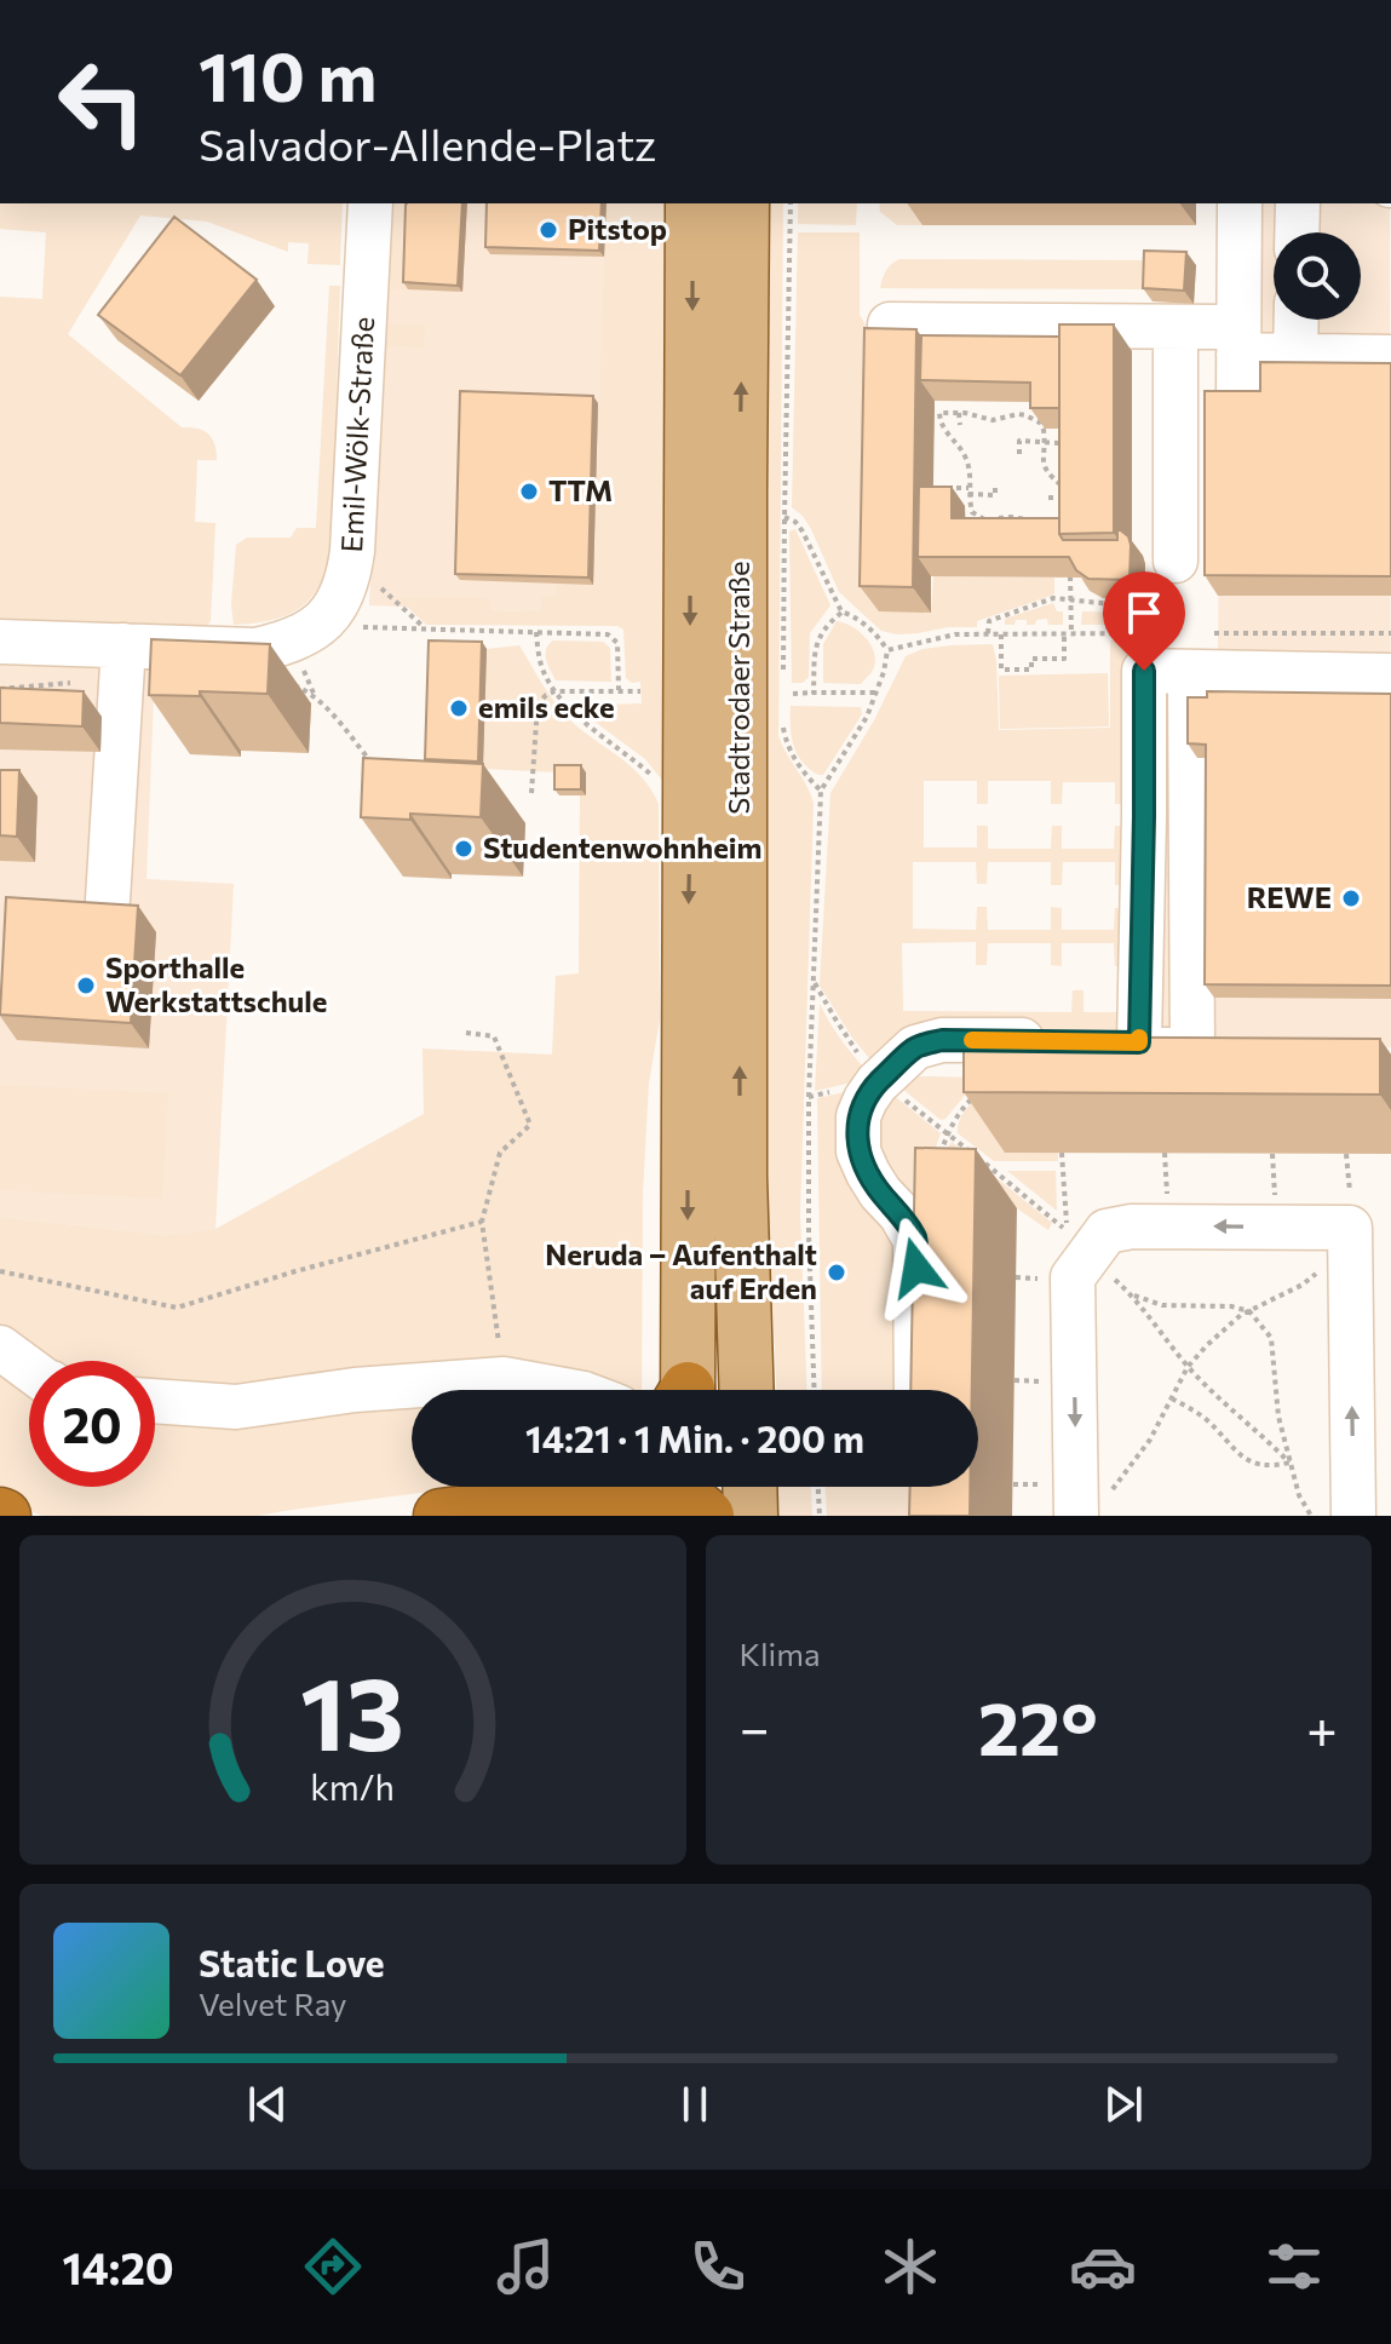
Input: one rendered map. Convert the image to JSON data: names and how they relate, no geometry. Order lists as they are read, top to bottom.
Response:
{
  "streets": {
    "main road": ["Stadtrodaer Straße"],
    "street": ["Emil-Wölk-Straße"]
  },
  "places": [
    "Pitstop",
    "TTM",
    "emils ecke",
    "Studentenwohnheim",
    "REWE",
    "Sporthalle Werkstattschule",
    "Neruda – Aufenthalt auf Erden"
  ],
  "page": {
    "turn": ["110 m", "Salvador-Allende-Platz"],
    "limit": "20",
    "trip": "14:21 · 1 Min. · 200 m",
    "tile": "Klima",
    "heat": ["−", "22°", "+"],
    "song": ["Static Love", "Velvet Ray"],
    "tabs": "14:20",
    "gauge": ["13", "km/h"]
  }
}
